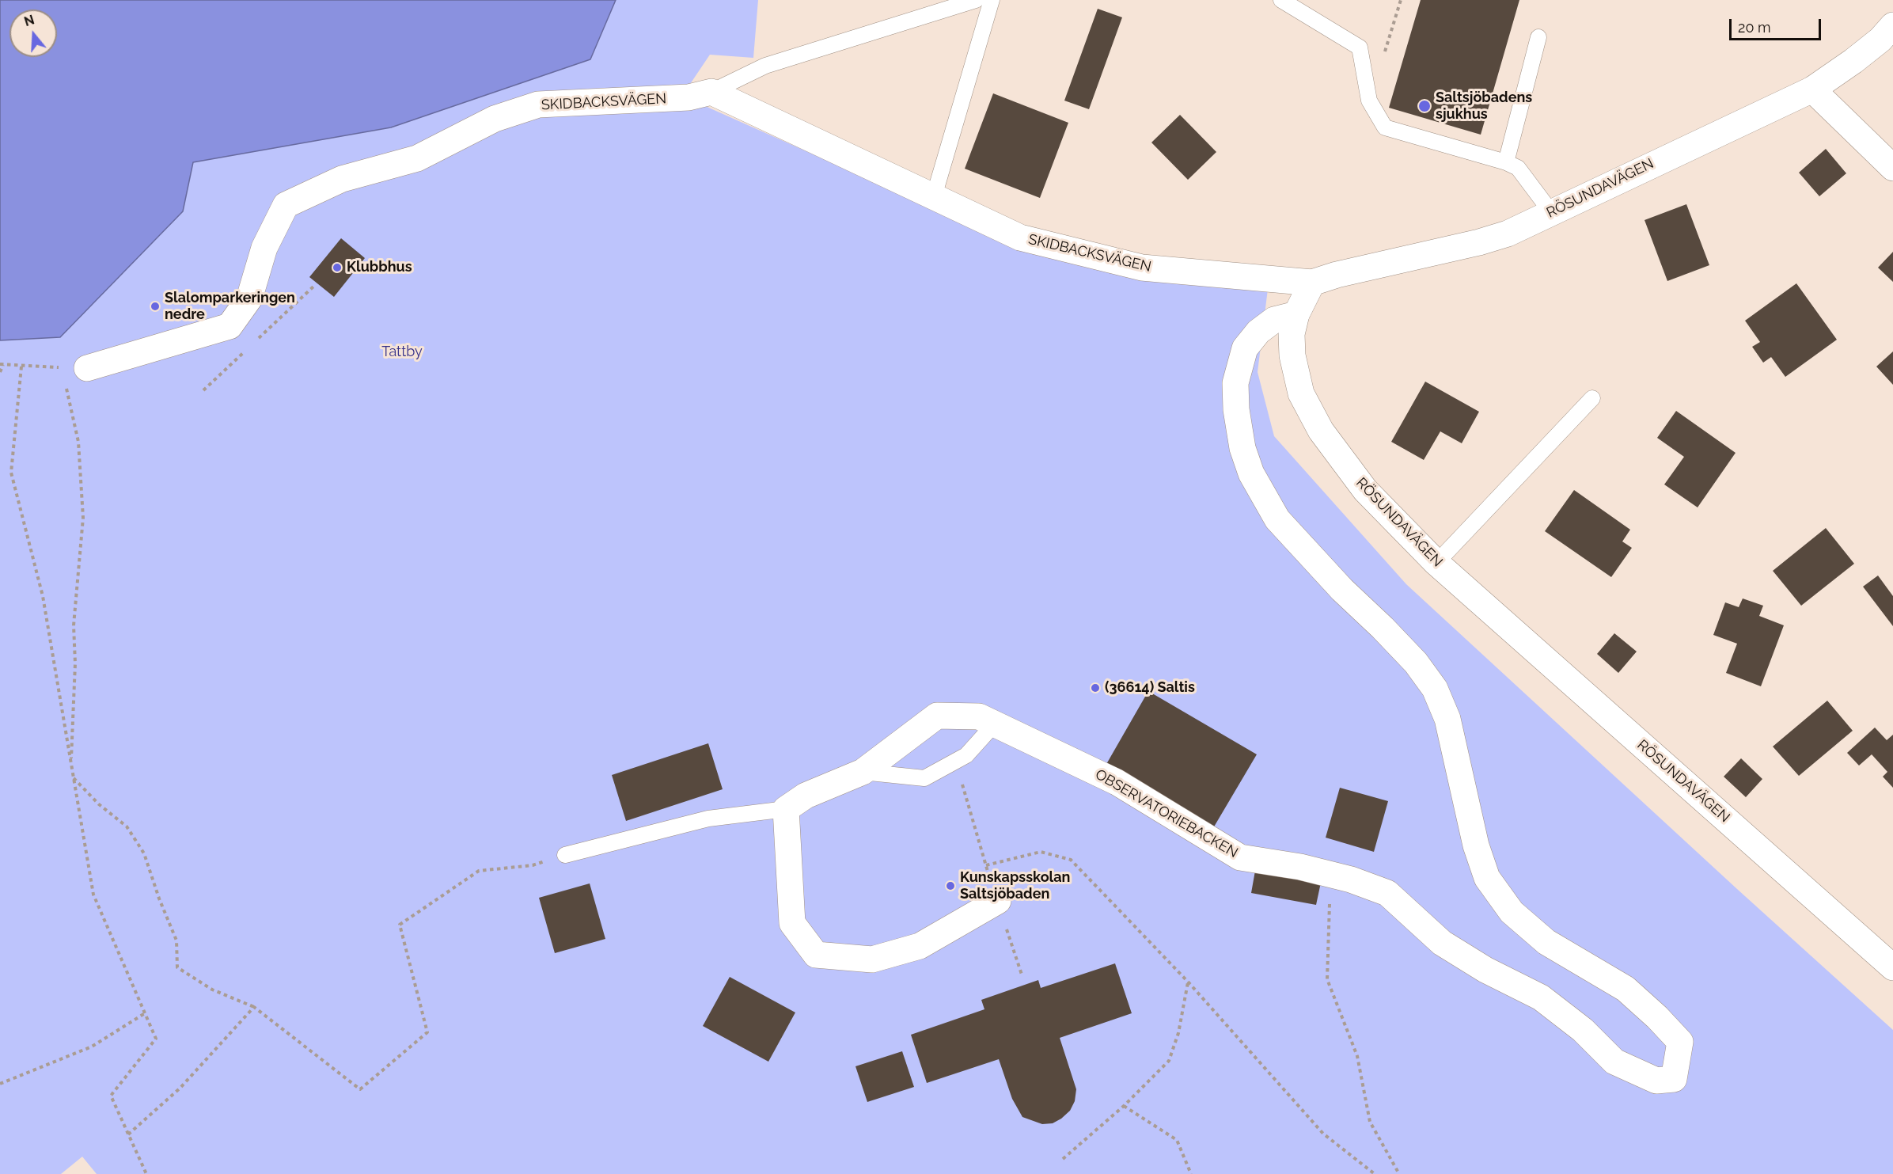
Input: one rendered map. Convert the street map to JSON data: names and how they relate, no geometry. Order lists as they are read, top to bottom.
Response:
{
  "streets": {
    "street": ["SKIDBACKSVÄGEN", "RÖSUNDAVÄGEN", "OBSERVATORIEBACKEN"]
  },
  "crossings": [
    ["SKIDBACKSVÄGEN", "RÖSUNDAVÄGEN"],
    ["RÖSUNDAVÄGEN", "OBSERVATORIEBACKEN"]
  ],
  "parks": ["Tattby"],
  "places": [
    "Saltsjöbadens sjukhus",
    "Klubbhus",
    "Slalomparkeringen nedre",
    "(36614) Saltis",
    "Kunskapsskolan Saltsjöbaden"
  ],
  "scale_bar": "20 m",
  "north": "top"
}
